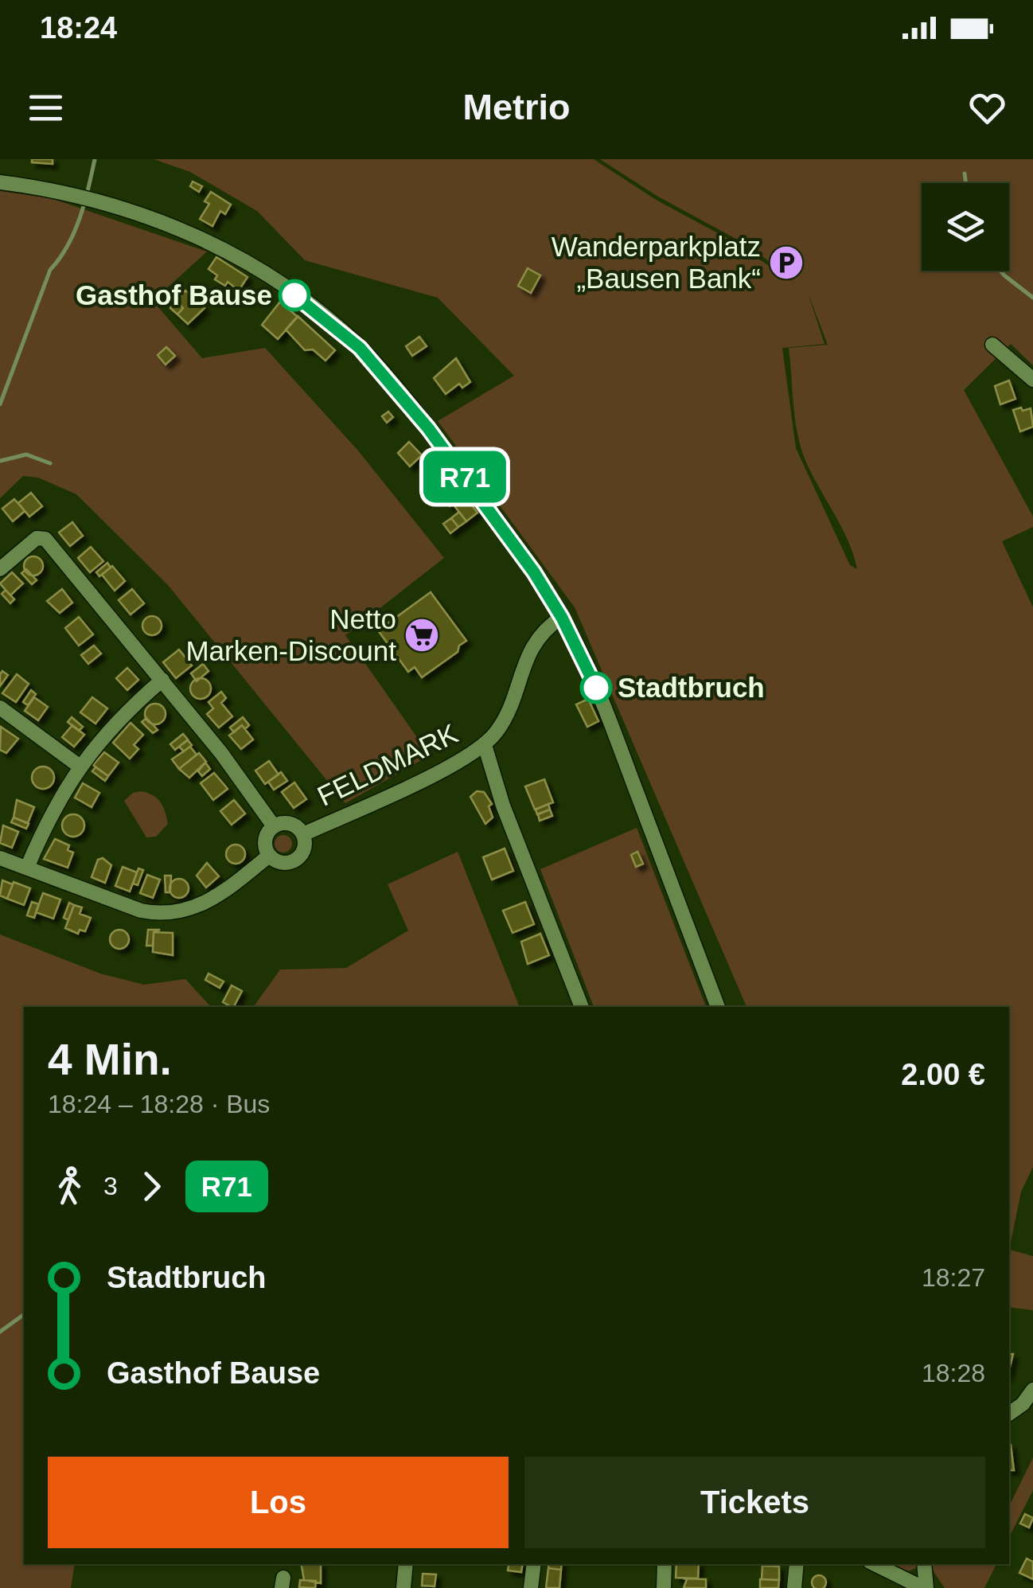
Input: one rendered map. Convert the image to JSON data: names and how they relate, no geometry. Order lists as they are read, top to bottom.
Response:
{
  "streets": {
    "street": ["FELDMARK"]
  },
  "places": {
    "parking": ["Wanderparkplatz „Bausen Bank“"],
    "other": ["Gasthof Bause", "Stadtbruch"],
    "supermarket": ["Netto Marken-Discount"]
  },
  "lines": ["bus line R71"],
  "page": {
    "status": "18:24",
    "header": "Metrio",
    "on_map": "R71",
    "heading": ["4 Min.", "18:24 – 18:28 · Bus", "2.00 €"],
    "legs": ["3", "R71"],
    "list": [
      {
        "name": "Stadtbruch",
        "value": "18:27"
      },
      {
        "name": "Gasthof Bause",
        "value": "18:28"
      }
    ],
    "buttons": ["Los", "Tickets"]
  }
}
